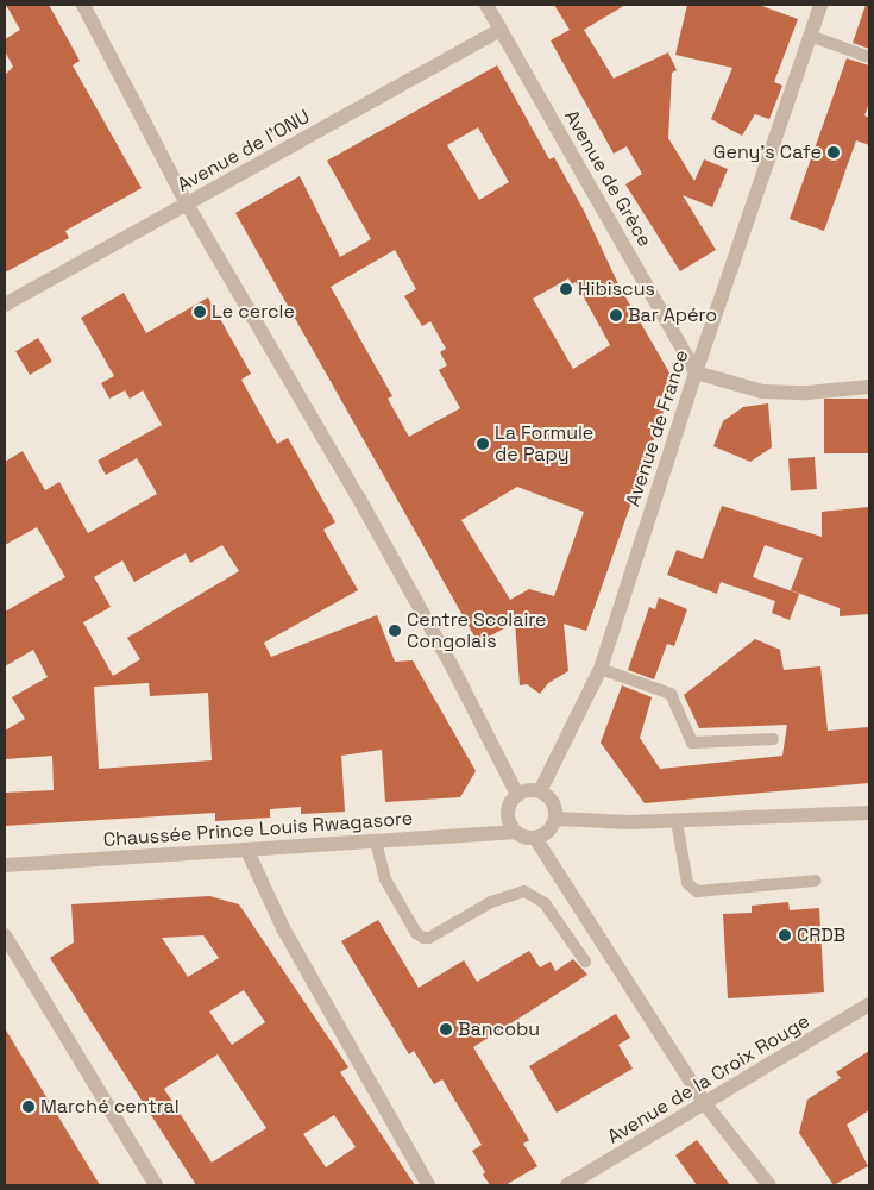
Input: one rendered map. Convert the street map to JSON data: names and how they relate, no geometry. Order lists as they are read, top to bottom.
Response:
{
  "streets": {
    "street": [
      "Avenue de l'ONU",
      "Avenue de Grèce",
      "Avenue de France",
      "Chaussée Prince Louis Rwagasore",
      "Avenue de la Croix Rouge"
    ]
  },
  "crossings": [
    ["Avenue de l'ONU", "Avenue de Grèce"],
    ["Avenue de Grèce", "Avenue de France"],
    ["Avenue de France", "Chaussée Prince Louis Rwagasore"]
  ],
  "places": [
    "Geny's Cafe",
    "Hibiscus",
    "Le cercle",
    "Bar Apéro",
    "La Formule de Papy",
    "Centre Scolaire Congolais",
    "CRDB",
    "Bancobu",
    "Marché central"
  ]
}
